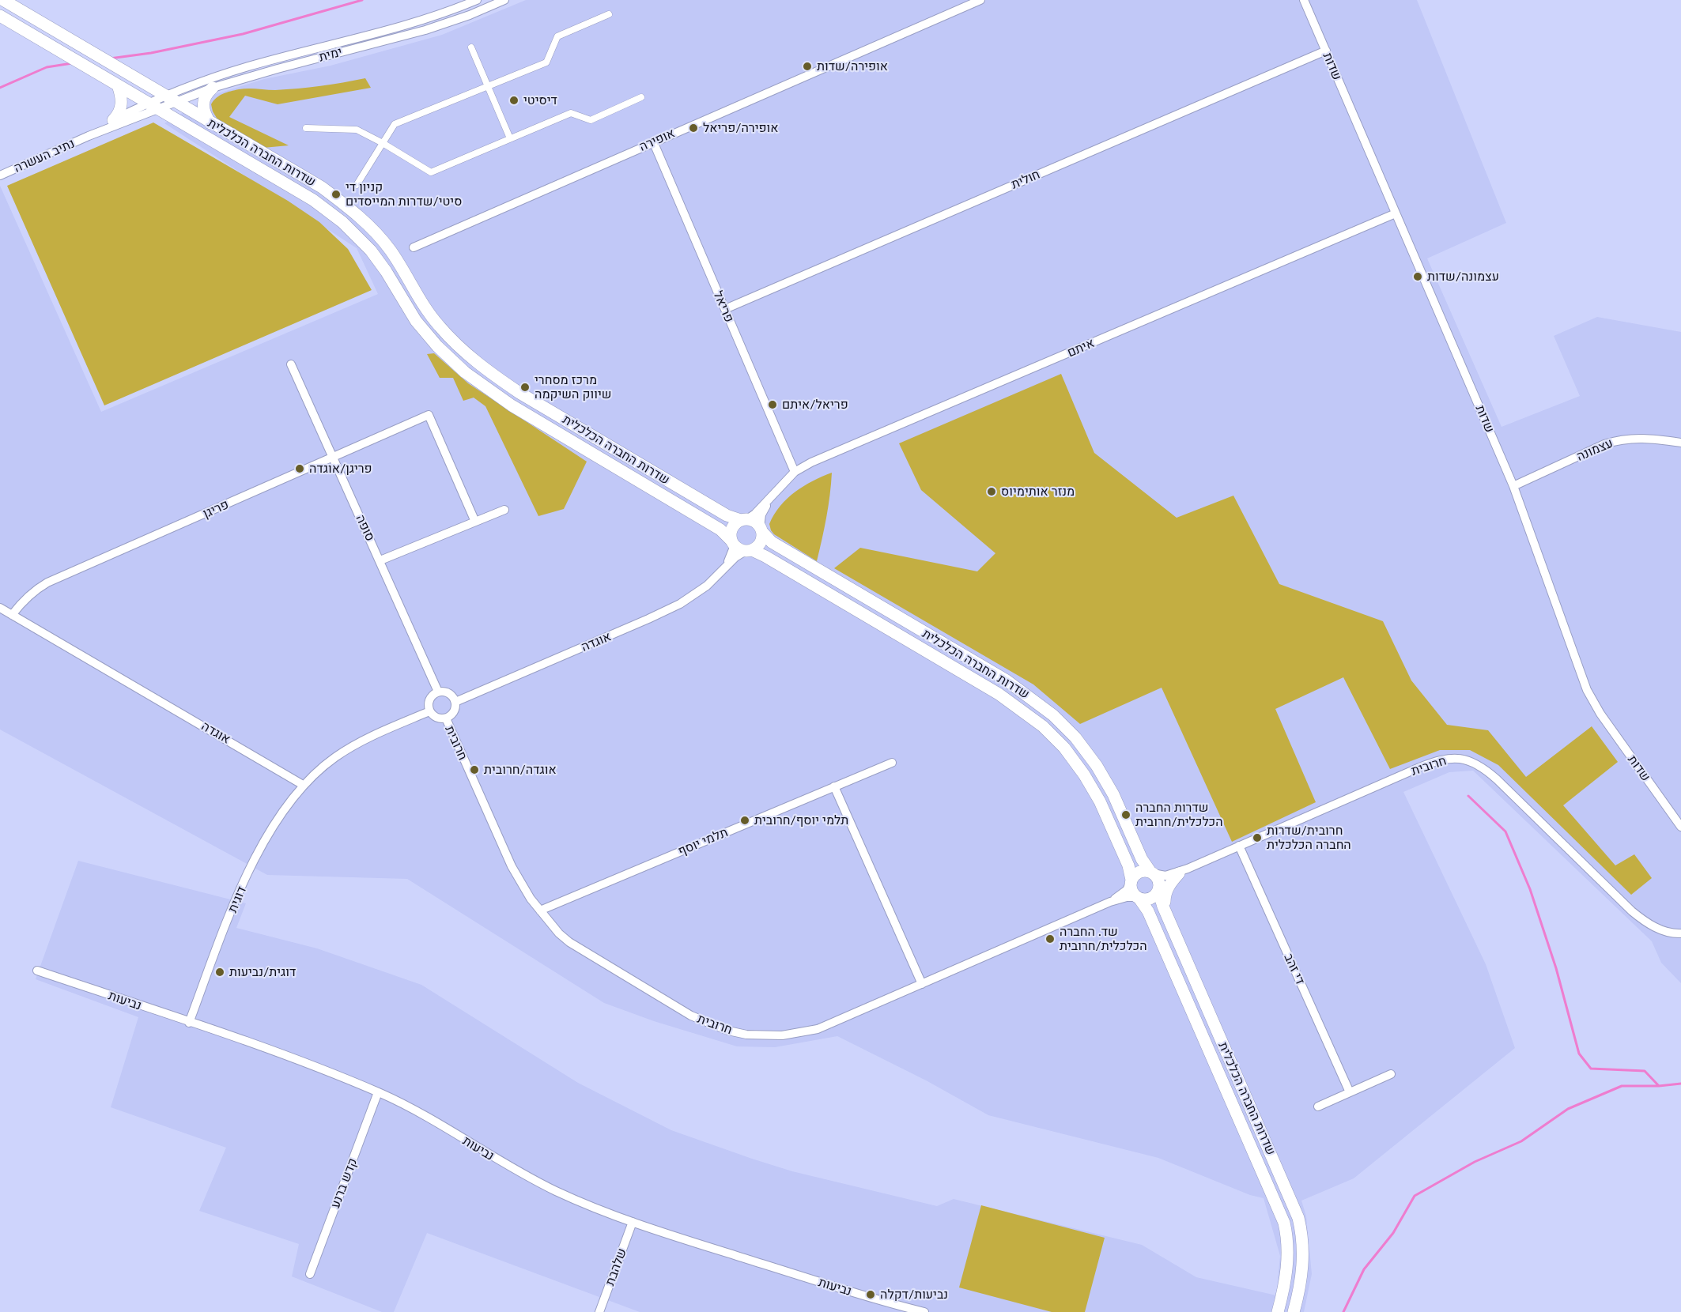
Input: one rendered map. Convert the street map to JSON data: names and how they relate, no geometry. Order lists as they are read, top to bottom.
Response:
{
  "streets": {
    "main road": ["שדרות החברה הכלכלית"],
    "street": [
      "ימית",
      "שדות",
      "אופירה",
      "נתיב העשרה",
      "חולית",
      "פריאל",
      "איתם",
      "עצמונה",
      "פריגן",
      "סופה",
      "אוגדה",
      "חרובית",
      "תלמי יוסף",
      "דוגית",
      "די זהב",
      "נביעות",
      "קדש ברנע",
      "שלהבת"
    ]
  },
  "crossings": [
    ["ימית", "שדרות החברה הכלכלית"],
    ["ימית", "נתיב העשרה"],
    ["שדות", "חולית"],
    ["שדות", "איתם"],
    ["שדות", "עצמונה"],
    ["אופירה", "פריאל"],
    ["שדרות החברה הכלכלית", "נתיב העשרה"],
    ["שדרות החברה הכלכלית", "איתם"],
    ["שדרות החברה הכלכלית", "אוגדה"],
    ["שדרות החברה הכלכלית", "חרובית"],
    ["חולית", "פריאל"],
    ["פריאל", "איתם"],
    ["איתם", "אוגדה"],
    ["פריגן", "סופה"],
    ["פריגן", "אוגדה"],
    ["סופה", "אוגדה"],
    ["סופה", "חרובית"],
    ["אוגדה", "חרובית"],
    ["אוגדה", "דוגית"],
    ["חרובית", "תלמי יוסף"],
    ["חרובית", "די זהב"],
    ["דוגית", "נביעות"],
    ["נביעות", "קדש ברנע"],
    ["נביעות", "שלהבת"]
  ],
  "places": [
    "אופירה/שדות",
    "דיסיטי",
    "אופירה/פריאל",
    "קניון די סיטי/שדרות המייסדים",
    "עצמונה/שדות",
    "מרכז מסחרי שיווק השיקמה",
    "פריאל/איתם",
    "פריגן/אוגדה",
    "מנזר אותימיוס",
    "אוגדה/חרובית",
    "שדרות החברה הכלכלית/חרובית",
    "תלמי יוסף/חרובית",
    "חרובית/שדרות החברה הכלכלית",
    "שד. החברה הכלכלית/חרובית",
    "דוגית/נביעות",
    "נביעות/דקלה"
  ]
}
